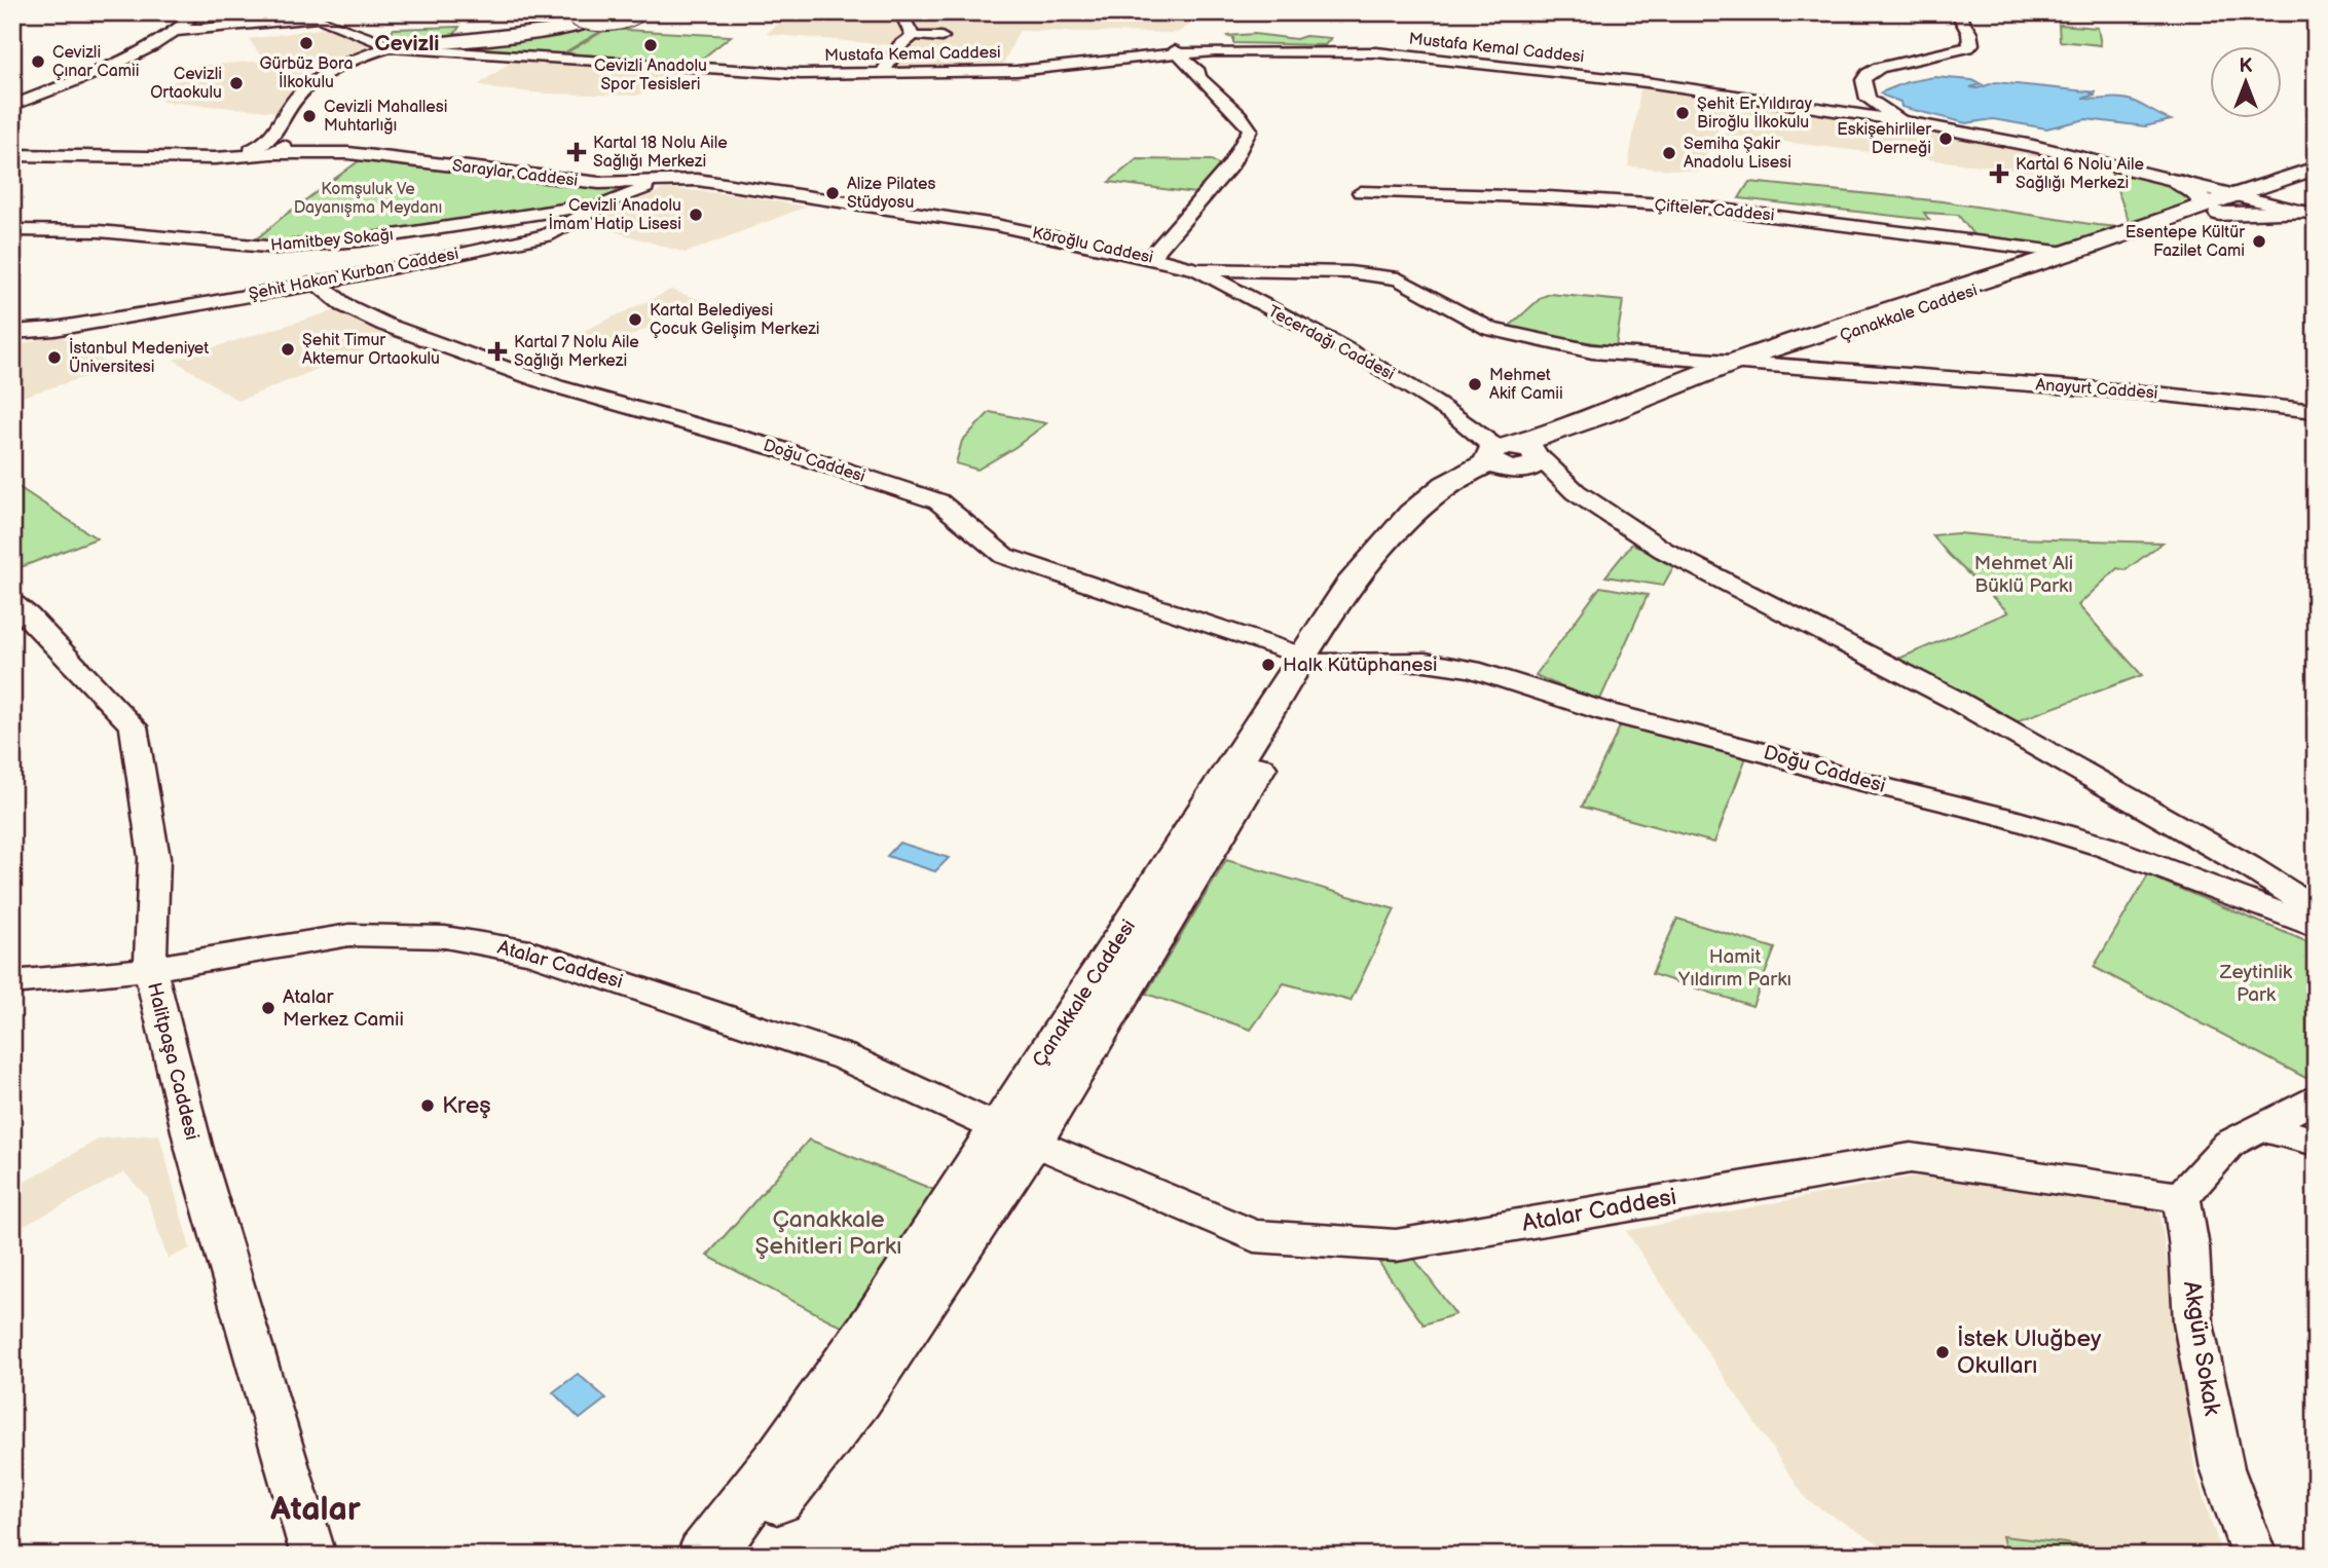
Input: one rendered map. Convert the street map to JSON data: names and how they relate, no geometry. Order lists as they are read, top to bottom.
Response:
{
  "streets": {
    "main road": ["Çanakkale Caddesi"],
    "street": [
      "Mustafa Kemal Caddesi",
      "Saraylar Caddesi",
      "Çifteler Caddesi",
      "Hamitbey Sokağı",
      "Köroğlu Caddesi",
      "Şehit Hakan Kurban Caddesi",
      "Tecerdağı Caddesi",
      "Anayurt Caddesi",
      "Doğu Caddesi",
      "Atalar Caddesi",
      "Halitpaşa Caddesi",
      "Akgün Sokak"
    ]
  },
  "crossings": [
    ["Saraylar Caddesi", "Köroğlu Caddesi"],
    ["Saraylar Caddesi", "Şehit Hakan Kurban Caddesi"],
    ["Çifteler Caddesi", "Çanakkale Caddesi"],
    ["Hamitbey Sokağı", "Şehit Hakan Kurban Caddesi"],
    ["Köroğlu Caddesi", "Şehit Hakan Kurban Caddesi"],
    ["Köroğlu Caddesi", "Tecerdağı Caddesi"],
    ["Köroğlu Caddesi", "Anayurt Caddesi"],
    ["Şehit Hakan Kurban Caddesi", "Doğu Caddesi"],
    ["Çanakkale Caddesi", "Tecerdağı Caddesi"],
    ["Çanakkale Caddesi", "Anayurt Caddesi"],
    ["Çanakkale Caddesi", "Doğu Caddesi"],
    ["Çanakkale Caddesi", "Atalar Caddesi"],
    ["Tecerdağı Caddesi", "Doğu Caddesi"],
    ["Atalar Caddesi", "Halitpaşa Caddesi"],
    ["Atalar Caddesi", "Akgün Sokak"]
  ],
  "districts": ["Cevizli", "Atalar"],
  "parks": [
    "Komşuluk Ve Dayanışma Meydanı",
    "Mehmet Ali Büklü Parkı",
    "Hamit Yıldırım Parkı",
    "Zeytinlik Park",
    "Çanakkale Şehitleri Parkı"
  ],
  "places": {
    "other": [
      "Gürbüz Bora İlkokulu",
      "Cevizli Anadolu Spor Tesisleri",
      "Cevizli Çınar Camii",
      "Cevizli Ortaokulu",
      "Şehit Er Yıldıray Biroğlu İlkokulu",
      "Cevizli Mahallesi Muhtarlığı",
      "Eskişehirliler Derneği",
      "Semiha Şakir Anadolu Lisesi",
      "Alize Pilates Stüdyosu",
      "Cevizli Anadolu İmam Hatip Lisesi",
      "Esentepe Kültür Fazilet Cami",
      "Kartal Belediyesi Çocuk Gelişim Merkezi",
      "Şehit Timur Aktemur Ortaokulu",
      "İstanbul Medeniyet Üniversitesi",
      "Mehmet Akif Camii",
      "Halk Kütüphanesi",
      "Atalar Merkez Camii",
      "Kreş",
      "İstek Uluğbey Okulları"
    ],
    "health": ["Kartal 18 Nolu Aile Sağlığı Merkezi", "Kartal 6 Nolu Aile Sağlığı Merkezi", "Kartal 7 Nolu Aile Sağlığı Merkezi"]
  },
  "north": "top"
}
